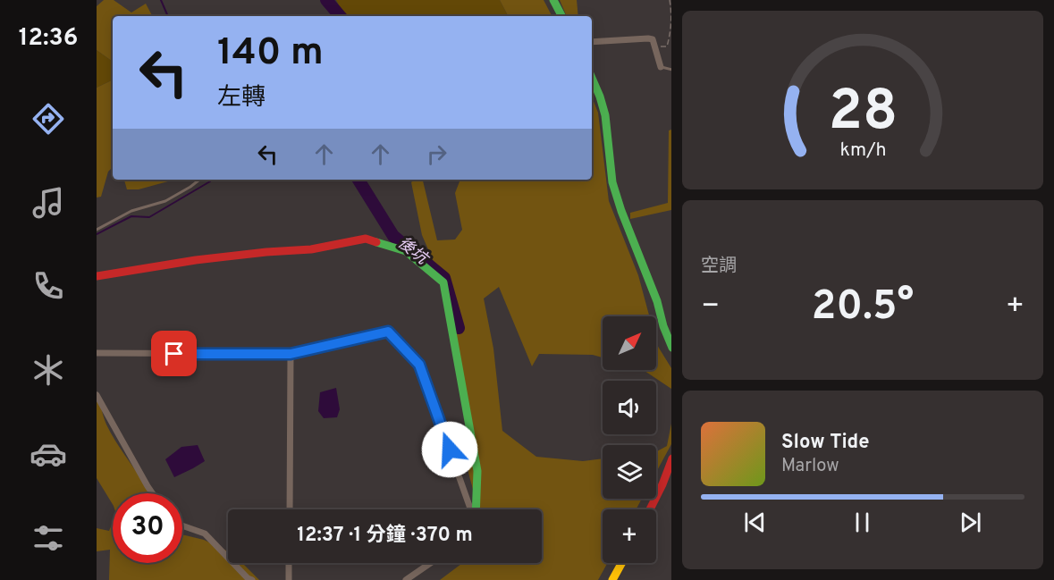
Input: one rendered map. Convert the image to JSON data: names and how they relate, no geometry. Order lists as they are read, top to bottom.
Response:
{
  "water": ["後坑"],
  "north": "top right",
  "page": {
    "tabs": "12:36",
    "turn": ["140 m", "左轉"],
    "tile": "空調",
    "heat": ["−", "20.5°", "+"],
    "map_buttons": "+",
    "song": ["Slow Tide", "Marlow"],
    "limit": "30",
    "trip": "12:37 · 1 分鐘 · 370 m",
    "gauge": ["28", "km/h"]
  }
}
